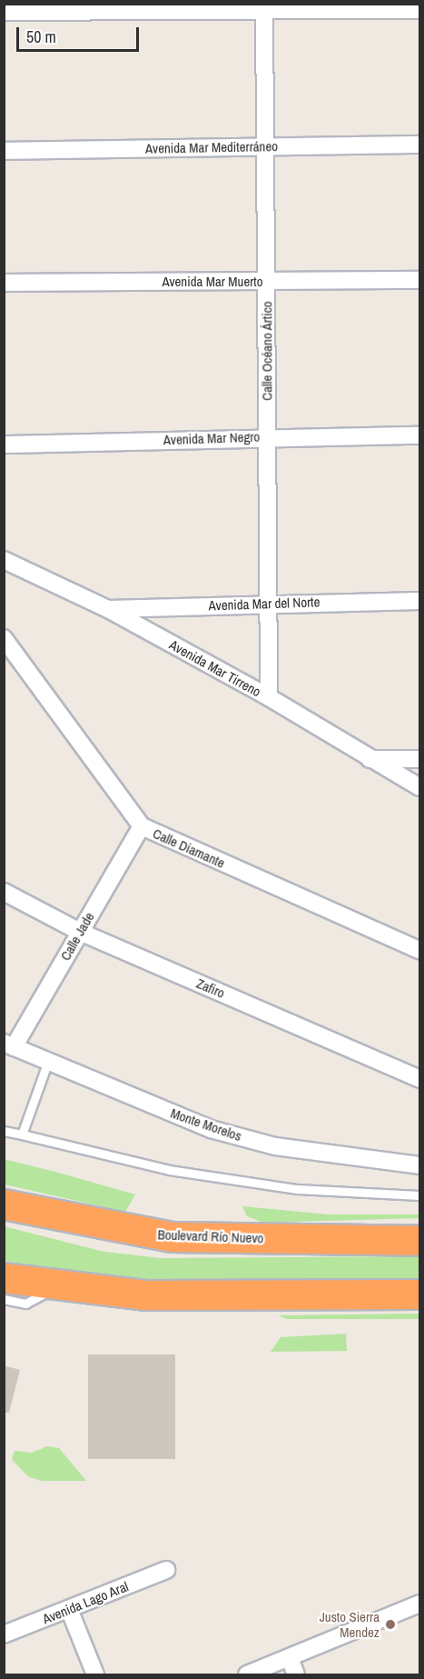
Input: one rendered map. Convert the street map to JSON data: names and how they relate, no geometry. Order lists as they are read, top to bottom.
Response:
{
  "streets": {
    "highway": ["Boulevard Río Nuevo"],
    "street": [
      "Avenida Mar Mediterráneo",
      "Avenida Mar Muerto",
      "Calle Océano Ártico",
      "Avenida Mar Negro",
      "Avenida Mar del Norte",
      "Avenida Mar Tirreno",
      "Calle Diamante",
      "Calle Jade",
      "Zafiro",
      "Monte Morelos",
      "Avenida Lago Aral"
    ]
  },
  "crossings": [
    ["Avenida Mar Mediterráneo", "Calle Océano Ártico"],
    ["Avenida Mar Muerto", "Calle Océano Ártico"],
    ["Calle Océano Ártico", "Avenida Mar Negro"],
    ["Calle Océano Ártico", "Avenida Mar del Norte"],
    ["Calle Océano Ártico", "Avenida Mar Tirreno"],
    ["Avenida Mar del Norte", "Avenida Mar Tirreno"],
    ["Calle Diamante", "Calle Jade"],
    ["Calle Jade", "Zafiro"],
    ["Calle Jade", "Monte Morelos"]
  ],
  "places": ["Justo Sierra Mendez"],
  "scale_bar": "50 m"
}
